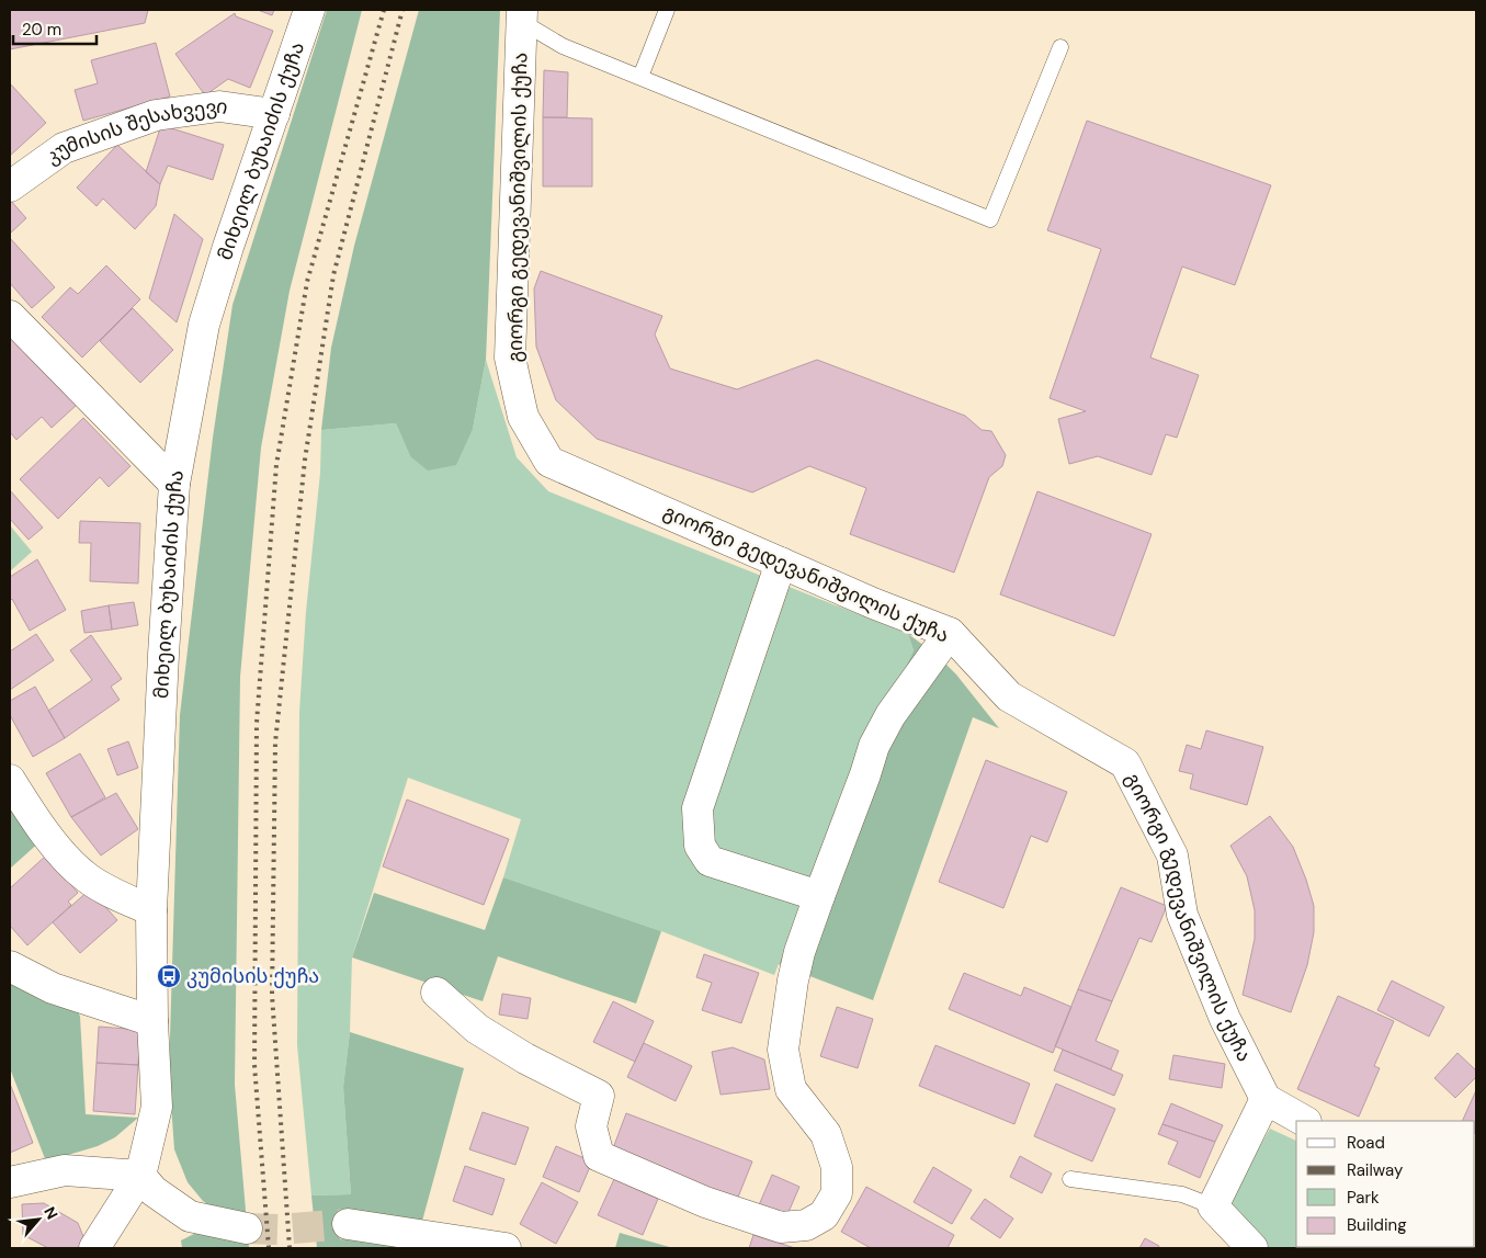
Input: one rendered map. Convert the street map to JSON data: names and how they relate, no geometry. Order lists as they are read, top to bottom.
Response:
{
  "streets": {
    "street": ["კუმისის შესახვევი", "მიხეილ ბუხაიძის ქუჩა", "გიორგი გედევანიშვილის ქუჩა"]
  },
  "crossings": [
    ["კუმისის შესახვევი", "მიხეილ ბუხაიძის ქუჩა"]
  ],
  "places": {
    "bus stop": ["კუმისის ქუჩა"]
  },
  "legend": [
    "Road",
    "Railway",
    "Park",
    "Building"
  ],
  "scale_bar": "20 m",
  "north": "top right"
}
